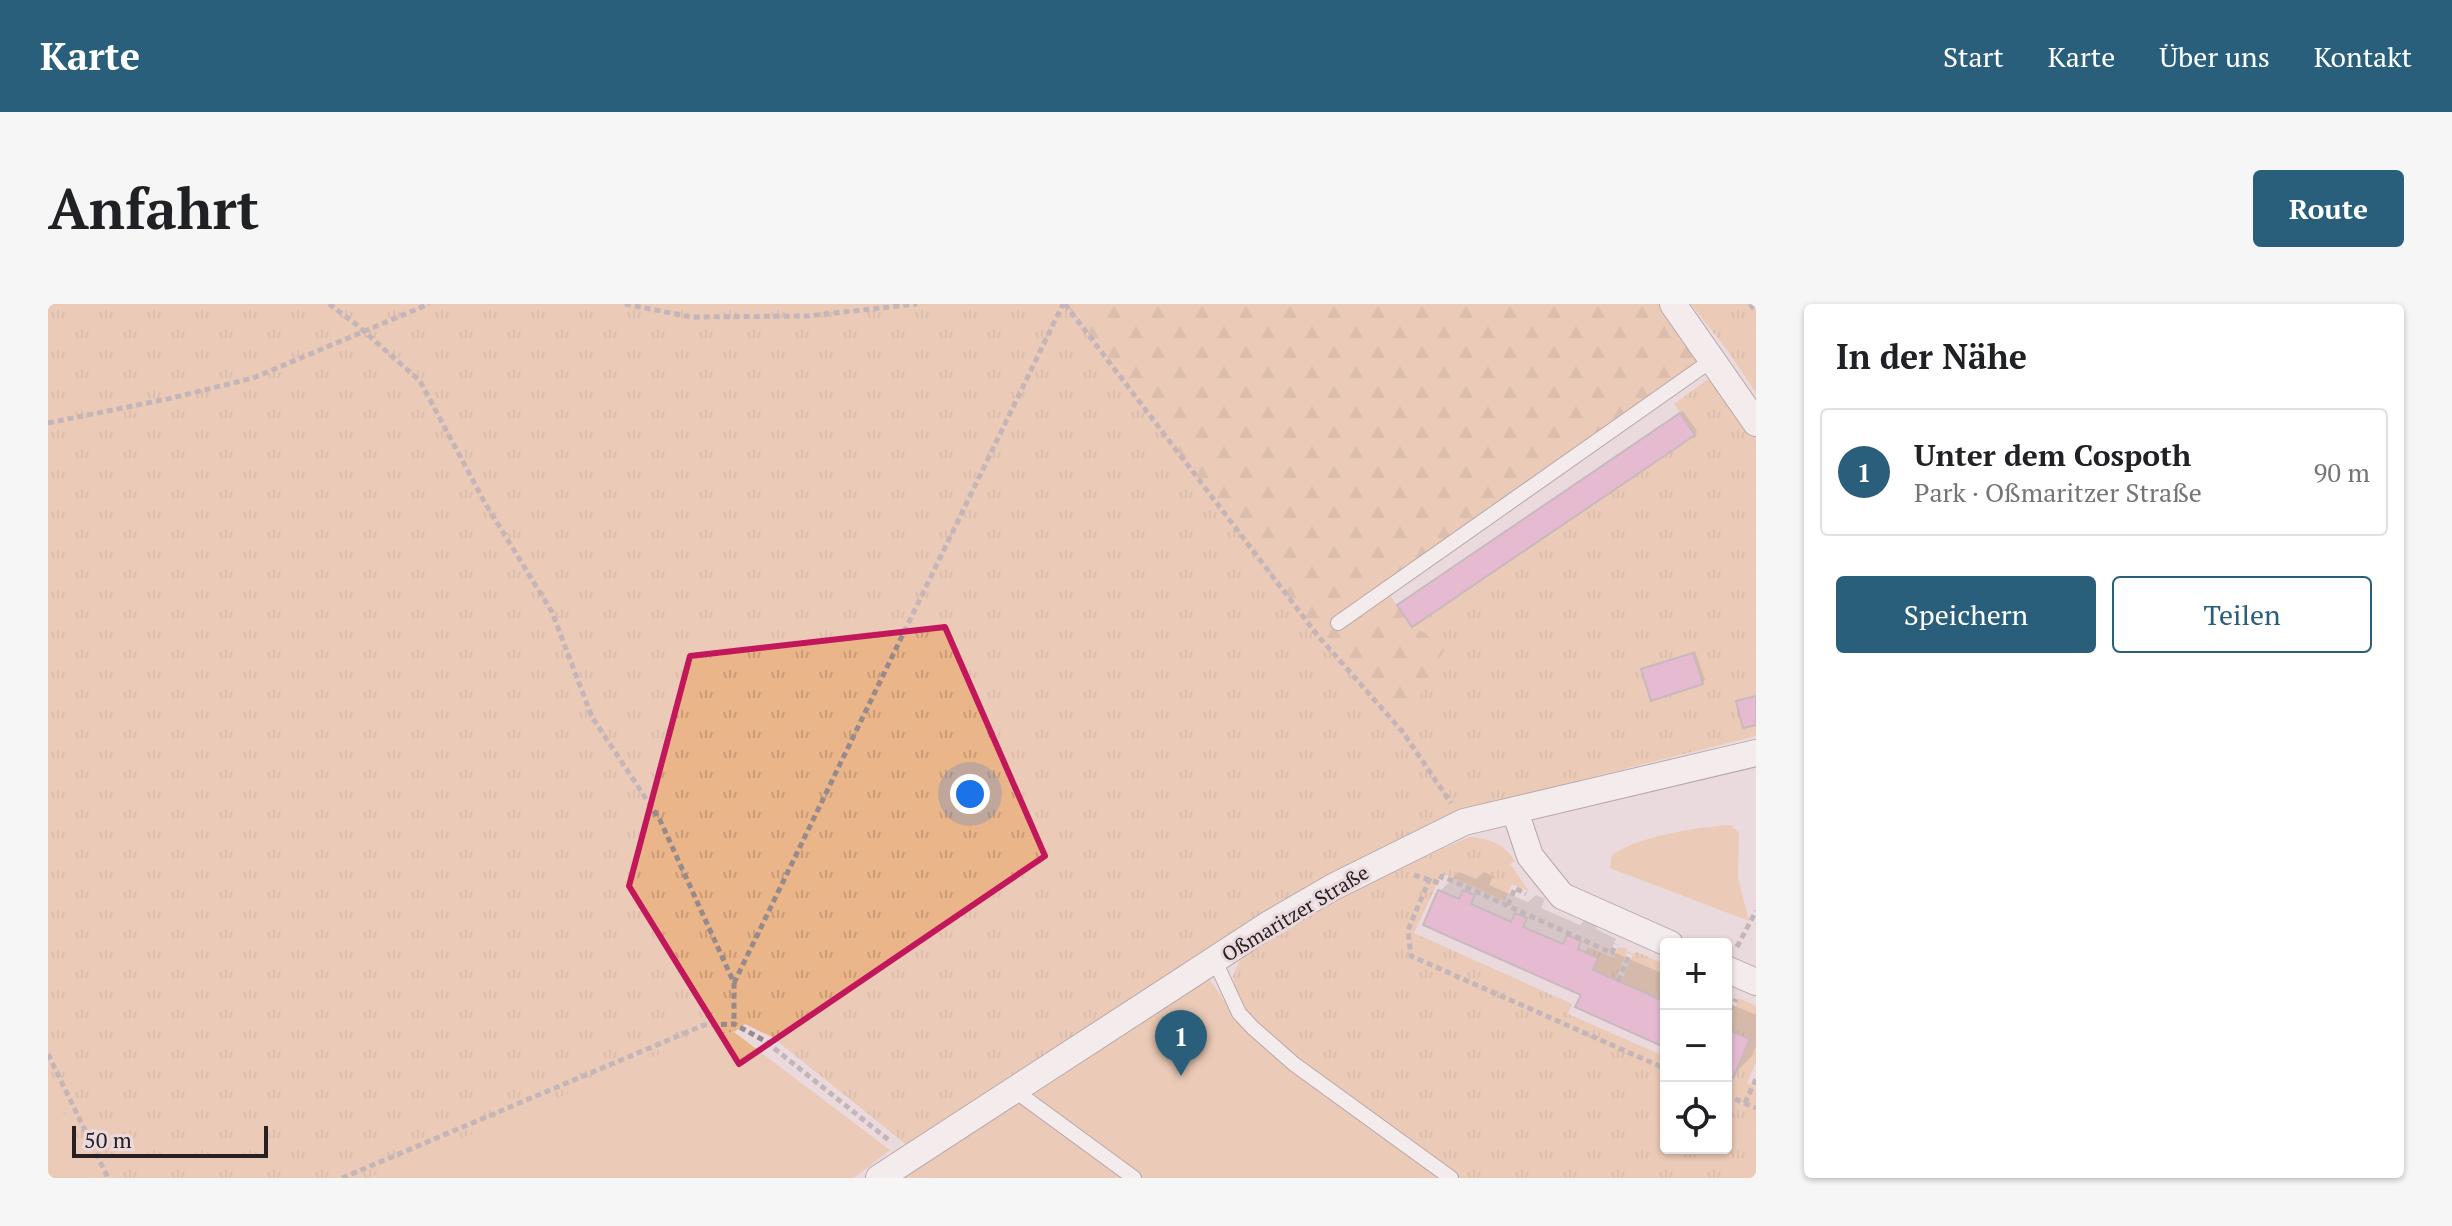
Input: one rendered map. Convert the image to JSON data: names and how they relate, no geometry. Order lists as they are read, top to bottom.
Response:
{
  "streets": {
    "street": ["Oßmaritzer Straße"]
  },
  "scale_bar": "50 m",
  "page": {
    "header": "Karte",
    "nav": [
      "Start",
      "Karte",
      "Über uns",
      "Kontakt"
    ],
    "buttons": [
      "Route",
      ["Speichern", "Teilen"]
    ],
    "title": "Anfahrt",
    "heading": "In der Nähe",
    "list": [
      {
        "mark": "1",
        "name": "Unter dem Cospoth",
        "note": "Park · Oßmaritzer Straße",
        "value": "90 m"
      }
    ],
    "map_buttons": ["+", "−"],
    "pins": "1",
    "scale": "50 m"
  }
}
